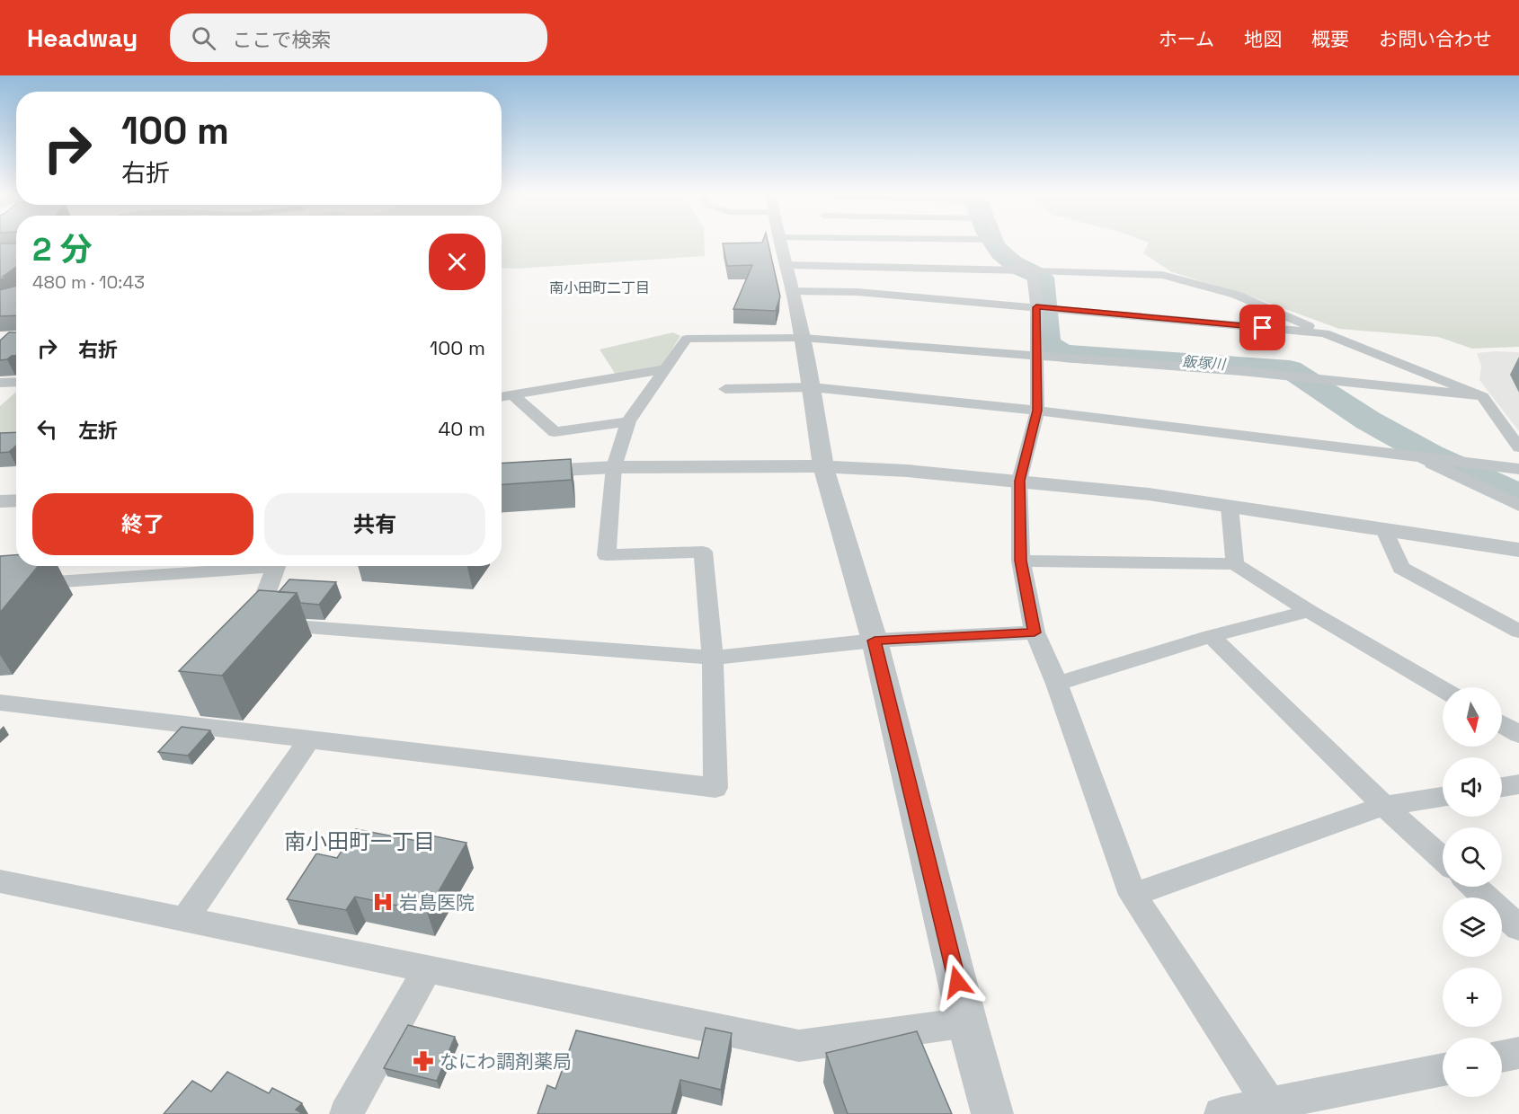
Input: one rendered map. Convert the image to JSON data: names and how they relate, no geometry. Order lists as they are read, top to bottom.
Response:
{
  "districts": ["南小田町二丁目", "南小田町一丁目"],
  "water": ["飯塚川"],
  "places": {
    "hospital": ["岩島医院"],
    "pharmacy": ["なにわ調剤薬局"]
  },
  "north": "bottom",
  "page": {
    "header": "Headway",
    "search": "ここで検索",
    "nav": [
      "ホーム",
      "地図",
      "概要",
      "お問い合わせ"
    ],
    "turn": ["100 m", "右折"],
    "heading": ["2 分", "480 m · 10:43"],
    "list": [
      {
        "name": "右折",
        "value": "100 m"
      },
      {
        "name": "左折",
        "value": "40 m"
      }
    ],
    "buttons": ["終了", "共有"],
    "map_buttons": ["+", "−"]
  }
}
